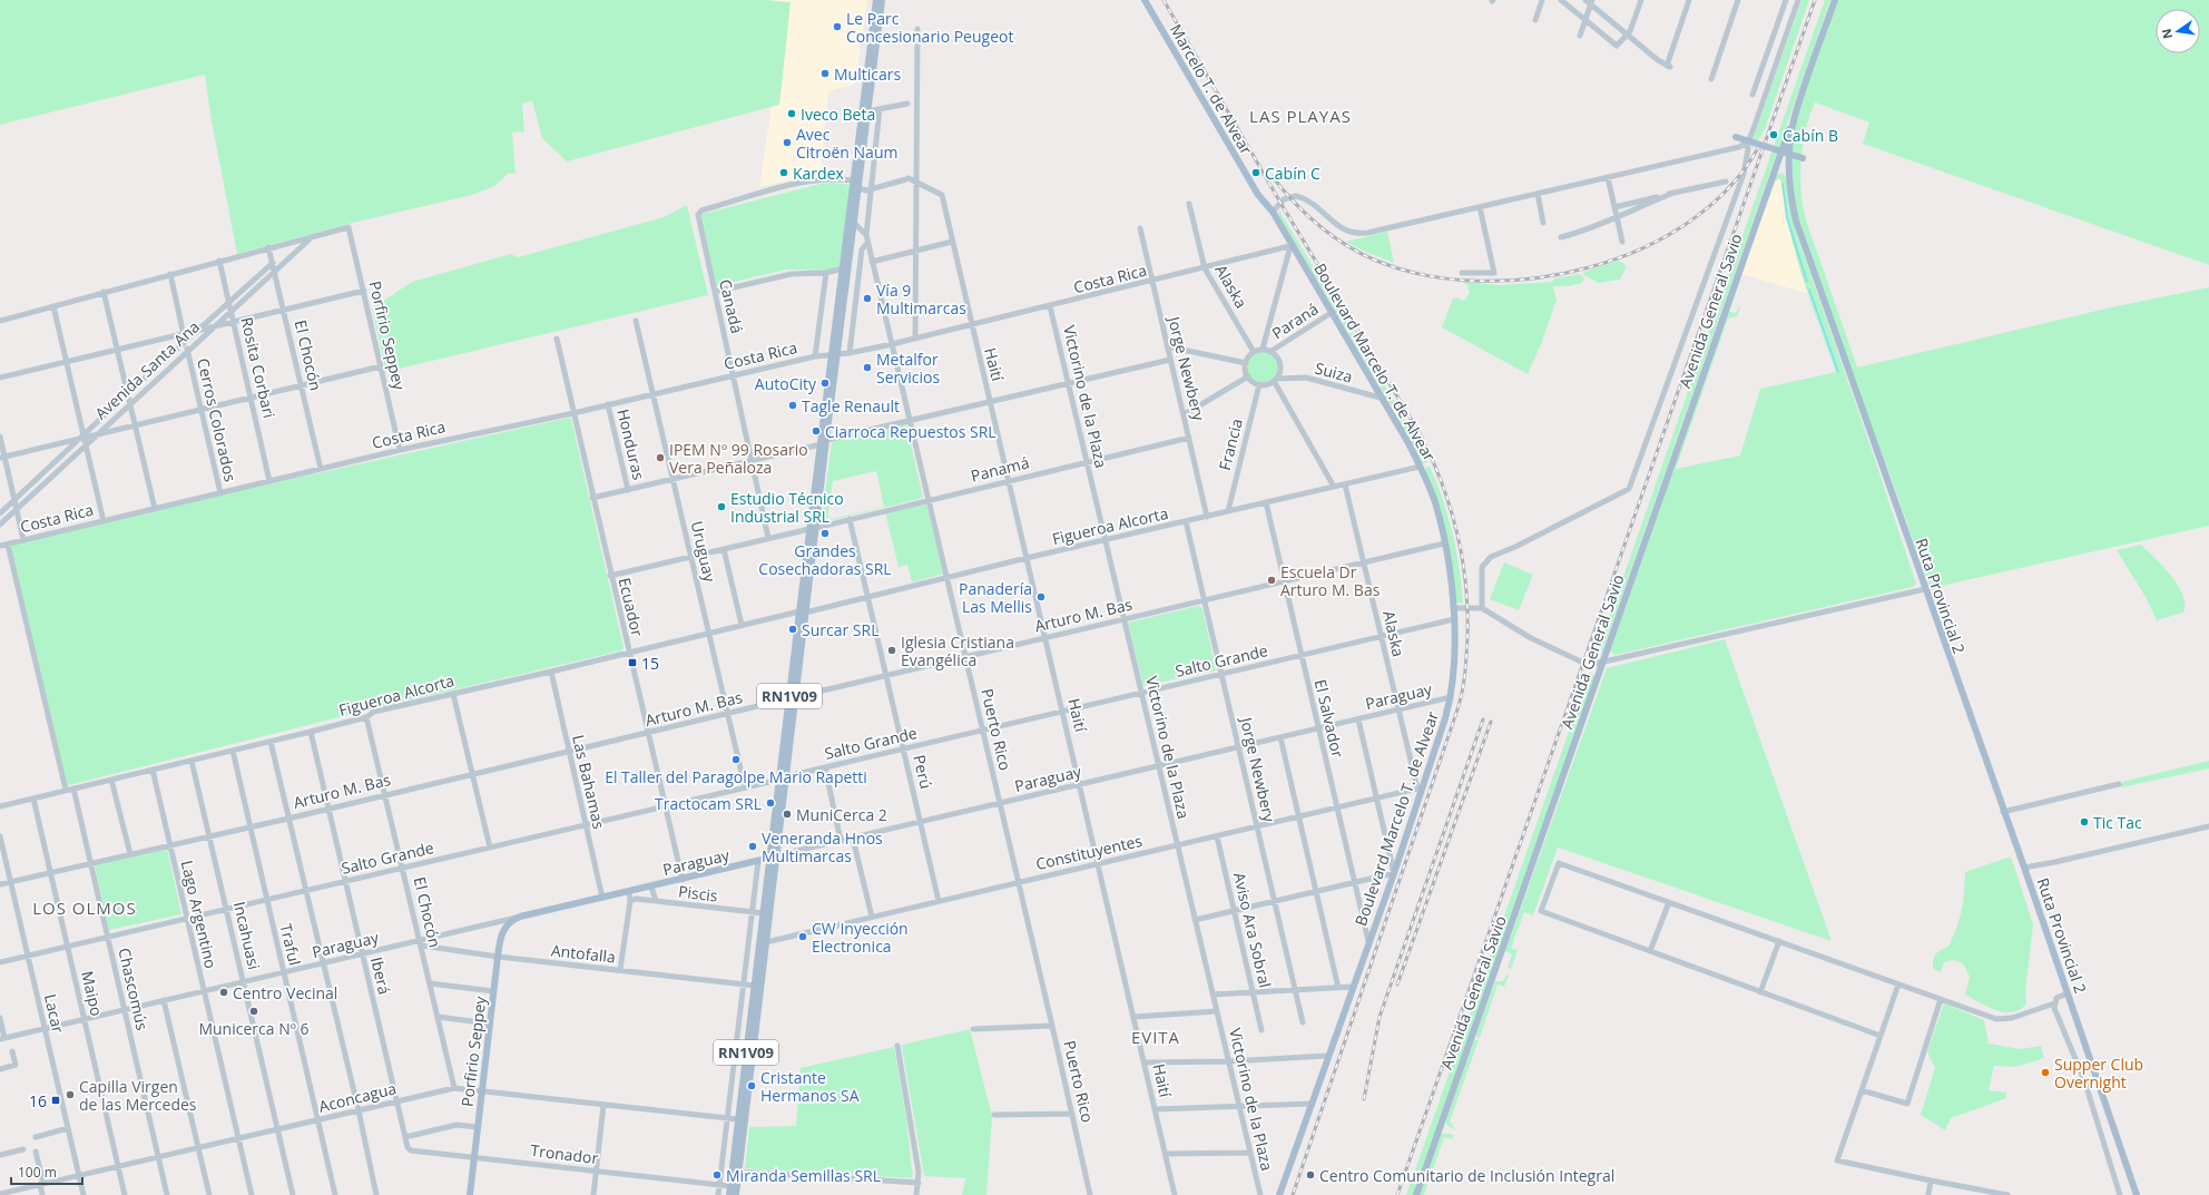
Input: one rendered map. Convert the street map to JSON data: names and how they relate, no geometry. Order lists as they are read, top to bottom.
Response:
{
  "streets": {
    "main road": [
      "Marcelo T. de Alvear",
      "Avenida General Savio",
      "Porfirio Seppey",
      "Boulevard Marcelo T. de Alvear",
      "Ruta Provincial 2",
      "RN1V09",
      "Paraguay"
    ],
    "street": [
      "Costa Rica",
      "Alaska",
      "Canadá",
      "Paraná",
      "El Chocón",
      "Haití",
      "Rosita Corbari",
      "Jorge Newbery",
      "Avenida Santa Ana",
      "Suiza",
      "Victorino de la Plaza",
      "Cerros Colorados",
      "Honduras",
      "Francia",
      "Panamá",
      "Figueroa Alcorta",
      "Uruguay",
      "Ecuador",
      "Arturo M. Bas",
      "Salto Grande",
      "El Salvador",
      "Puerto Rico",
      "Perú",
      "Las Bahamas",
      "Constituyentes",
      "Piscis",
      "Lago Argentino",
      "Aviso Ara Sobral",
      "Incahuasi",
      "Traful",
      "Antofalla",
      "Iberá",
      "Chascomús",
      "Maipo",
      "Lacar",
      "Aconcagua",
      "Tronador"
    ]
  },
  "crossings": [
    ["Marcelo T. de Alvear", "Boulevard Marcelo T. de Alvear"],
    ["Costa Rica", "Alaska"],
    ["Costa Rica", "Canadá"],
    ["Costa Rica", "Porfirio Seppey"],
    ["Costa Rica", "El Chocón"],
    ["Costa Rica", "Boulevard Marcelo T. de Alvear"],
    ["Costa Rica", "Haití"],
    ["Costa Rica", "Rosita Corbari"],
    ["Costa Rica", "Jorge Newbery"],
    ["Costa Rica", "Victorino de la Plaza"],
    ["Costa Rica", "Cerros Colorados"],
    ["Costa Rica", "Honduras"],
    ["Costa Rica", "Uruguay"],
    ["Costa Rica", "Ecuador"],
    ["Costa Rica", "RN1V09"],
    ["Costa Rica", "Puerto Rico"],
    ["Alaska", "Paraná"],
    ["Alaska", "Boulevard Marcelo T. de Alvear"],
    ["Alaska", "Suiza"],
    ["Alaska", "Francia"],
    ["Alaska", "Figueroa Alcorta"],
    ["Alaska", "Arturo M. Bas"],
    ["Alaska", "Salto Grande"],
    ["Alaska", "Paraguay"],
    ["Alaska", "Constituyentes"],
    ["Canadá", "Panamá"],
    ["Canadá", "RN1V09"],
    ["Avenida General Savio", "Ruta Provincial 2"],
    ["Paraná", "Boulevard Marcelo T. de Alvear"],
    ["Paraná", "Suiza"],
    ["Paraná", "Francia"],
    ["Porfirio Seppey", "Avenida Santa Ana"],
    ["Porfirio Seppey", "Paraguay"],
    ["Porfirio Seppey", "Antofalla"],
    ["Porfirio Seppey", "Aconcagua"],
    ["Porfirio Seppey", "Tronador"],
    ["El Chocón", "Avenida Santa Ana"],
    ["El Chocón", "Figueroa Alcorta"],
    ["El Chocón", "Arturo M. Bas"],
    ["El Chocón", "Salto Grande"],
    ["El Chocón", "Paraguay"],
    ["El Chocón", "Antofalla"],
    ["El Chocón", "Aconcagua"],
    ["Boulevard Marcelo T. de Alvear", "Suiza"],
    ["Boulevard Marcelo T. de Alvear", "Figueroa Alcorta"],
    ["Boulevard Marcelo T. de Alvear", "Arturo M. Bas"],
    ["Boulevard Marcelo T. de Alvear", "Salto Grande"],
    ["Boulevard Marcelo T. de Alvear", "Paraguay"],
    ["Boulevard Marcelo T. de Alvear", "El Salvador"],
    ["Boulevard Marcelo T. de Alvear", "Constituyentes"],
    ["Haití", "Panamá"],
    ["Haití", "Figueroa Alcorta"],
    ["Haití", "Arturo M. Bas"],
    ["Haití", "Salto Grande"],
    ["Haití", "Paraguay"],
    ["Haití", "Constituyentes"],
    ["Rosita Corbari", "Avenida Santa Ana"],
    ["Jorge Newbery", "Panamá"],
    ["Jorge Newbery", "Figueroa Alcorta"],
    ["Jorge Newbery", "Arturo M. Bas"],
    ["Jorge Newbery", "Salto Grande"],
    ["Jorge Newbery", "Paraguay"],
    ["Jorge Newbery", "Constituyentes"],
    ["Avenida Santa Ana", "Cerros Colorados"],
    ["Suiza", "Francia"],
    ["Victorino de la Plaza", "Panamá"],
    ["Victorino de la Plaza", "Figueroa Alcorta"],
    ["Victorino de la Plaza", "Arturo M. Bas"],
    ["Victorino de la Plaza", "Salto Grande"],
    ["Victorino de la Plaza", "Paraguay"],
    ["Victorino de la Plaza", "Constituyentes"],
    ["Francia", "Figueroa Alcorta"],
    ["Panamá", "Uruguay"],
    ["Panamá", "Ecuador"],
    ["Panamá", "RN1V09"],
    ["Panamá", "Puerto Rico"],
    ["Panamá", "Perú"],
    ["Figueroa Alcorta", "Uruguay"],
    ["Figueroa Alcorta", "Ecuador"],
    ["Figueroa Alcorta", "RN1V09"],
    ["Figueroa Alcorta", "El Salvador"],
    ["Figueroa Alcorta", "Puerto Rico"],
    ["Figueroa Alcorta", "Perú"],
    ["Figueroa Alcorta", "Las Bahamas"],
    ["Figueroa Alcorta", "Lago Argentino"],
    ["Figueroa Alcorta", "Incahuasi"],
    ["Figueroa Alcorta", "Traful"],
    ["Figueroa Alcorta", "Iberá"],
    ["Figueroa Alcorta", "Chascomús"],
    ["Figueroa Alcorta", "Maipo"],
    ["Uruguay", "Arturo M. Bas"],
    ["Uruguay", "Salto Grande"],
    ["Ecuador", "Arturo M. Bas"],
    ["Ecuador", "Salto Grande"],
    ["Ecuador", "Paraguay"],
    ["Arturo M. Bas", "RN1V09"],
    ["Arturo M. Bas", "El Salvador"],
    ["Arturo M. Bas", "Puerto Rico"],
    ["Arturo M. Bas", "Perú"],
    ["Arturo M. Bas", "Las Bahamas"],
    ["Arturo M. Bas", "Lago Argentino"],
    ["Arturo M. Bas", "Incahuasi"],
    ["Arturo M. Bas", "Traful"],
    ["Arturo M. Bas", "Iberá"],
    ["Arturo M. Bas", "Chascomús"],
    ["Arturo M. Bas", "Maipo"],
    ["Arturo M. Bas", "Lacar"],
    ["Salto Grande", "RN1V09"],
    ["Salto Grande", "El Salvador"],
    ["Salto Grande", "Puerto Rico"],
    ["Salto Grande", "Perú"],
    ["Salto Grande", "Las Bahamas"],
    ["Salto Grande", "Lago Argentino"],
    ["Salto Grande", "Incahuasi"],
    ["Salto Grande", "Traful"],
    ["Salto Grande", "Iberá"],
    ["Salto Grande", "Chascomús"],
    ["Salto Grande", "Maipo"],
    ["Salto Grande", "Lacar"],
    ["RN1V09", "Paraguay"],
    ["RN1V09", "Constituyentes"],
    ["RN1V09", "Piscis"],
    ["RN1V09", "Antofalla"],
    ["RN1V09", "Aconcagua"],
    ["RN1V09", "Tronador"],
    ["Paraguay", "El Salvador"],
    ["Paraguay", "Puerto Rico"],
    ["Paraguay", "Perú"],
    ["Paraguay", "Las Bahamas"],
    ["Paraguay", "Lago Argentino"],
    ["Paraguay", "Incahuasi"],
    ["Paraguay", "Traful"],
    ["Paraguay", "Antofalla"],
    ["Paraguay", "Iberá"],
    ["Paraguay", "Chascomús"],
    ["Paraguay", "Maipo"],
    ["Paraguay", "Lacar"],
    ["El Salvador", "Constituyentes"],
    ["Puerto Rico", "Constituyentes"],
    ["Perú", "Constituyentes"],
    ["Constituyentes", "Aviso Ara Sobral"],
    ["Lago Argentino", "Aconcagua"],
    ["Incahuasi", "Aconcagua"],
    ["Traful", "Aconcagua"],
    ["Iberá", "Aconcagua"],
    ["Iberá", "Tronador"],
    ["Chascomús", "Aconcagua"],
    ["Maipo", "Aconcagua"],
    ["Lacar", "Aconcagua"]
  ],
  "districts": ["LAS PLAYAS", "LOS OLMOS", "EVITA"],
  "places": {
    "other": [
      "Le Parc Concesionario Peugeot",
      "Multicars",
      "Iveco Beta",
      "Cabín B",
      "Avec Citroën Naum",
      "Kardex",
      "Cabín C",
      "Vía 9 Multimarcas",
      "Metalfor Servicios",
      "AutoCity",
      "Tagle Renault",
      "Ciarroca Repuestos SRL",
      "IPEM Nº 99 Rosario Vera Peñaloza",
      "Estudio Técnico Industrial SRL",
      "Grandes Cosechadoras SRL",
      "Escuela Dr Arturo M. Bas",
      "Panadería Las Mellis",
      "Surcar SRL",
      "Iglesia Cristiana Evangélica",
      "El Taller del Paragolpe Mario Rapetti",
      "Tractocam SRL",
      "MuniCerca 2",
      "Tic Tac",
      "Veneranda Hnos Multimarcas",
      "CW Inyección Electronica",
      "Centro Vecinal",
      "Municerca Nº 6",
      "Supper Club Overnight",
      "Cristante Hermanos SA",
      "Capilla Virgen de las Mercedes",
      "Miranda Semillas SRL",
      "Centro Comunitario de Inclusión Integral"
    ],
    "transit": ["15", "16"]
  },
  "scale_bar": "100 m",
  "north": "left"
}
